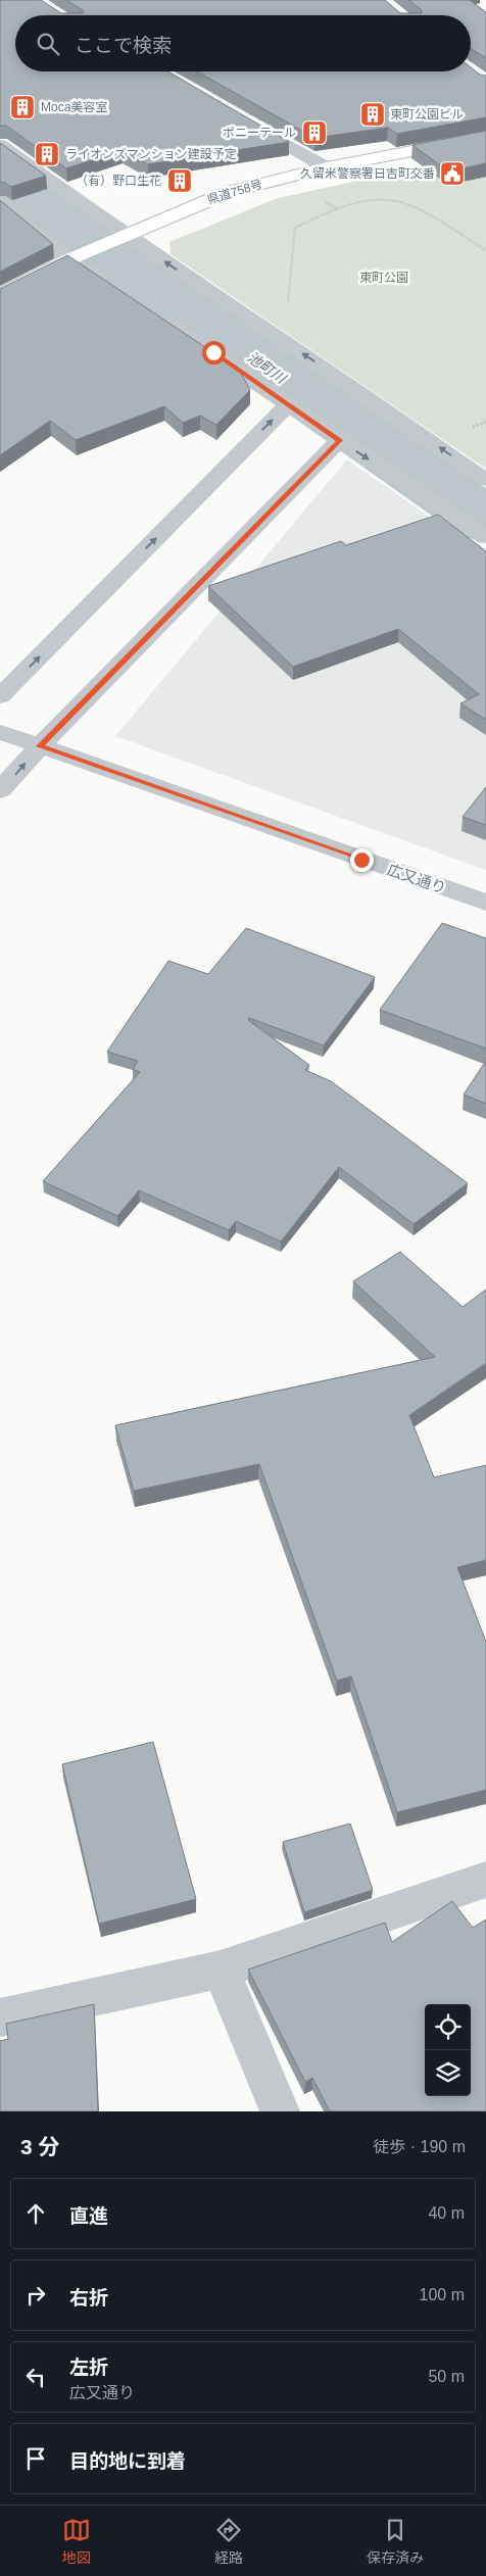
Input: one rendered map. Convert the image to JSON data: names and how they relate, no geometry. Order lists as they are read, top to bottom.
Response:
{
  "streets": {
    "main road": ["県道758号"],
    "street": ["広又通り"]
  },
  "water": ["池町川"],
  "parks": ["東町公園"],
  "places": {
    "building": [
      "Moca美容室",
      "東町公園ビル",
      "ポニーテール",
      "ライオンズマンション建設予定",
      "（有）野口生花"
    ],
    "public building": ["久留米警察署日吉町交番"]
  },
  "page": {
    "search": "ここで検索",
    "heading": ["3 分", "徒歩 · 190 m"],
    "list": [
      ["直進", "40 m"],
      ["右折", "100 m"],
      ["左折", "広又通り", "50 m"],
      "目的地に到着"
    ],
    "nav": ["地図", "経路", "保存済み"]
  }
}
